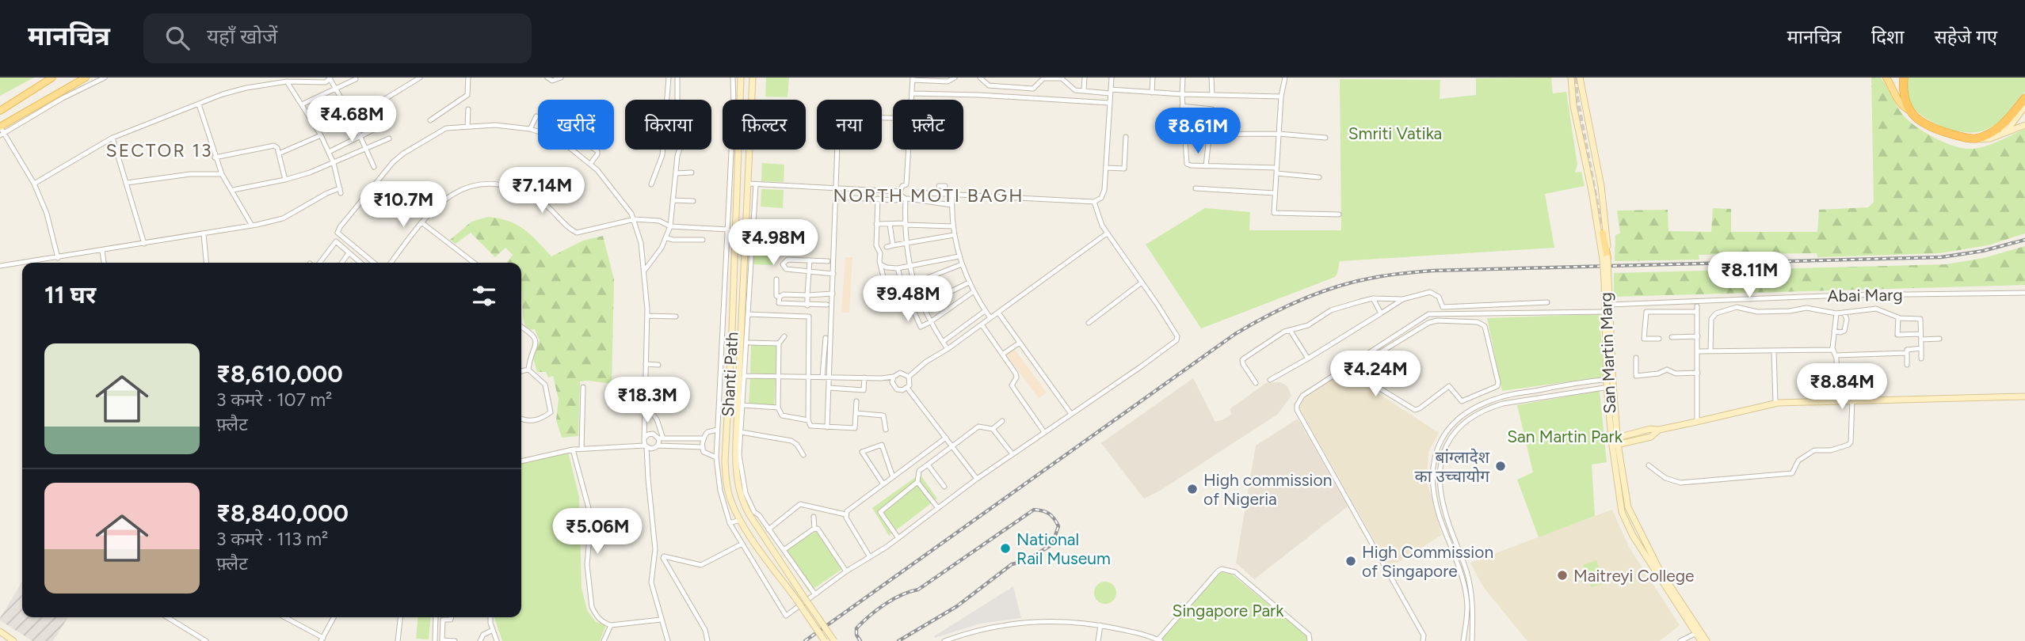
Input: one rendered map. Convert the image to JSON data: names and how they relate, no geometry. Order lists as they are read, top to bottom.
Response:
{
  "streets": {
    "main road": ["San Martin Marg", "Shanti Path"],
    "street": ["Abai Marg"]
  },
  "crossings": [
    ["Abai Marg", "San Martin Marg"]
  ],
  "districts": ["SECTOR 13", "NORTH MOTI BAGH"],
  "parks": ["Smriti Vatika", "San Martin Park", "Singapore Park"],
  "places": [
    "बांग्लादेश का उच्चायोग",
    "High commission of Nigeria",
    "National Rail Museum",
    "High Commission of Singapore",
    "Maitreyi College"
  ],
  "page": {
    "header": "मानचित्र",
    "search": "यहाँ खोजें",
    "nav": ["मानचित्र", "दिशा", "सहेजे गए"],
    "price": [
      "₹4.68M",
      "₹8.61M",
      "₹7.14M",
      "₹10.7M",
      "₹4.98M",
      "₹8.11M",
      "₹9.48M",
      "₹4.24M",
      "₹8.84M",
      "₹18.3M",
      "₹5.06M"
    ],
    "chip": [
      "खरीदें",
      "किराया",
      "फ़िल्टर",
      "नया",
      "फ़्लैट"
    ],
    "heading": "11 घर",
    "list": [
      {
        "name": "₹8,610,000",
        "note": "3 कमरे · 107 m² · फ़्लैट"
      },
      {
        "name": "₹8,840,000",
        "note": "3 कमरे · 113 m² · फ़्लैट"
      }
    ]
  }
}
